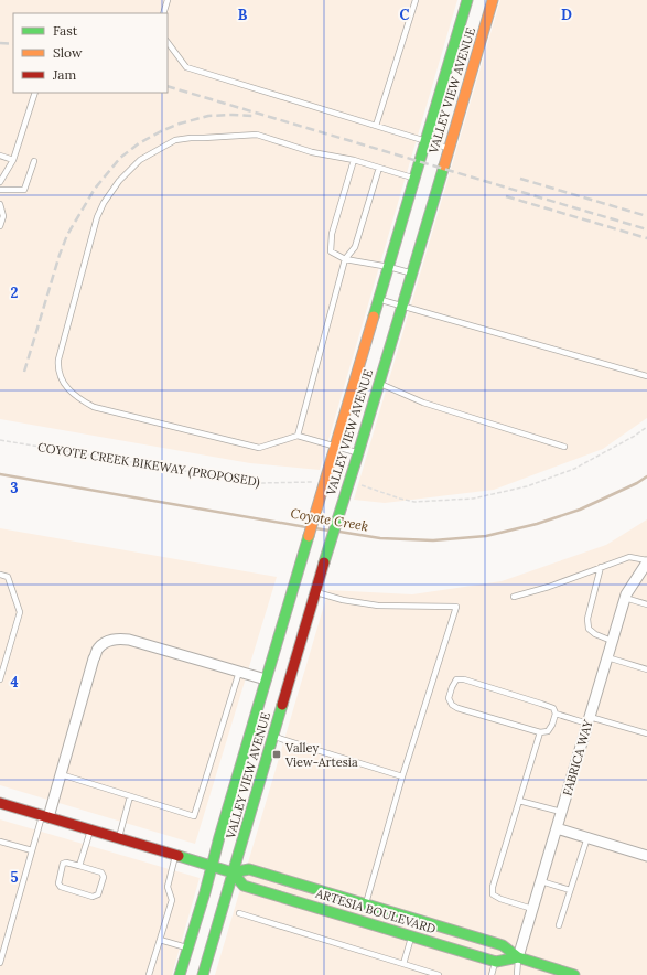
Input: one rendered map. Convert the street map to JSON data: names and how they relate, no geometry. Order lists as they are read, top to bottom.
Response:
{
  "streets": {
    "main road": ["VALLEY VIEW AVENUE", "ARTESIA BOULEVARD"],
    "street": ["FABRICA WAY"],
    "path": ["COYOTE CREEK BIKEWAY (PROPOSED)"]
  },
  "crossings": [
    ["VALLEY VIEW AVENUE", "COYOTE CREEK BIKEWAY (PROPOSED)"],
    ["VALLEY VIEW AVENUE", "ARTESIA BOULEVARD"],
    ["FABRICA WAY", "ARTESIA BOULEVARD"]
  ],
  "water": ["Coyote Creek"],
  "places": {
    "transit": ["Valley View-Artesia"]
  },
  "legend": ["Fast", "Slow", "Jam"],
  "grid": {
    "columns": ["B", "C", "D"],
    "rows": [
      "2",
      "3",
      "4",
      "5"
    ]
  }
}
